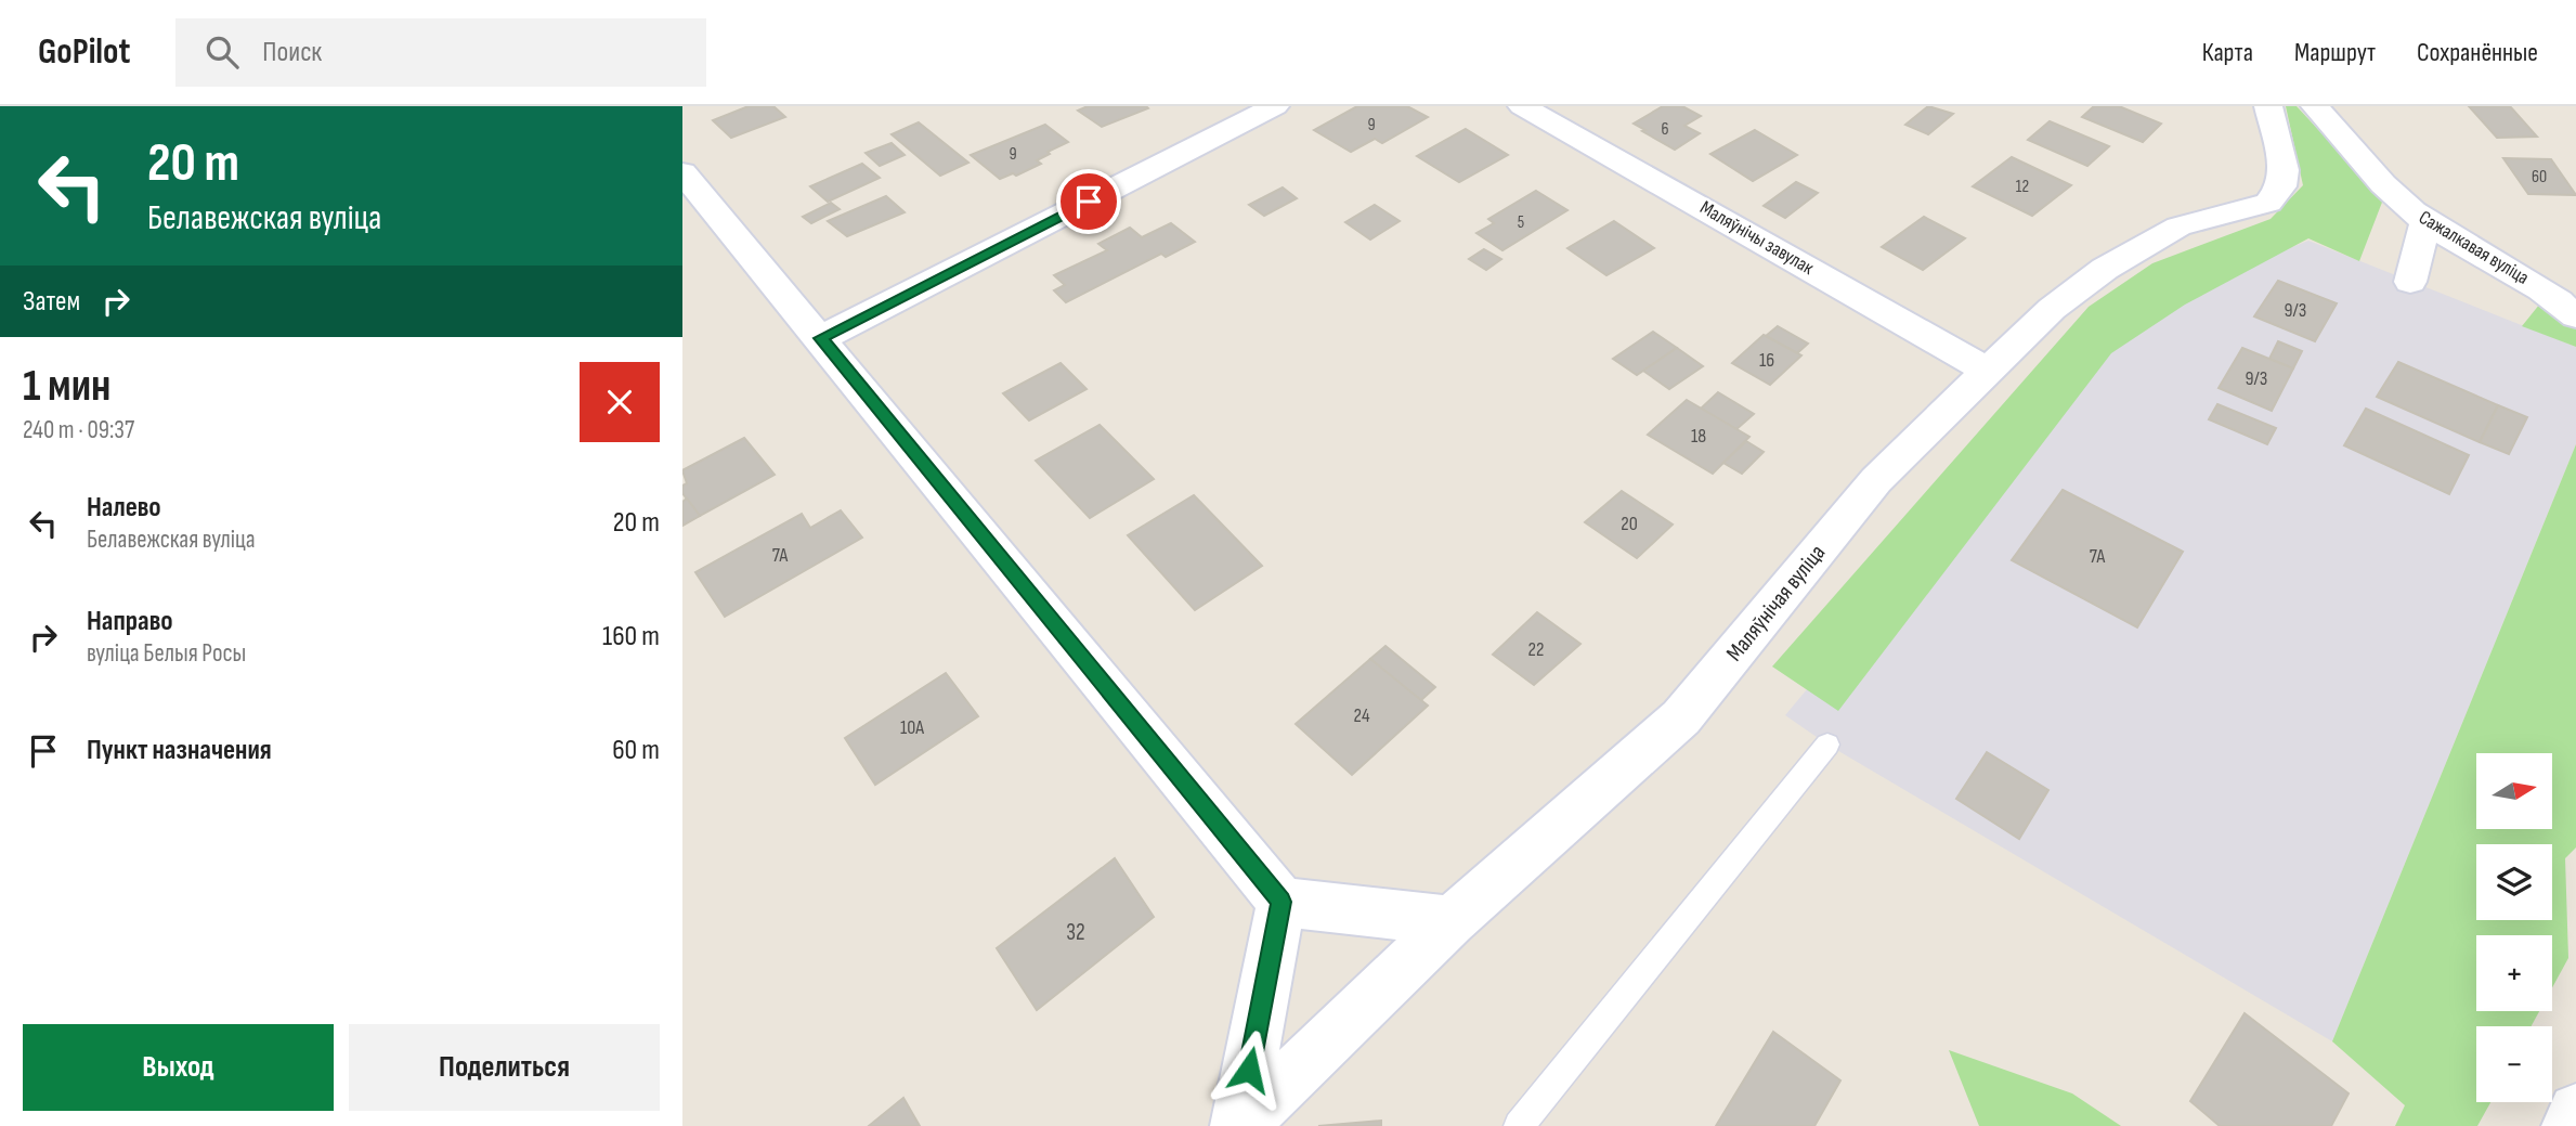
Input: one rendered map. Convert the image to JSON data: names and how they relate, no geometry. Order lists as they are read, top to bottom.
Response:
{
  "streets": {
    "street": ["Маляўнічы завулак", "Сажалкавая вуліца", "Маляўнічая вуліца"]
  },
  "crossings": [
    ["Маляўнічы завулак", "Маляўнічая вуліца"]
  ],
  "house_numbers": [
    "9",
    "6",
    "9",
    "60",
    "12",
    "5",
    "9/3",
    "16",
    "9/3",
    "18",
    "20",
    "7А",
    "7А",
    "22",
    "24",
    "10А",
    "32"
  ],
  "north": "right",
  "page": {
    "header": "GoPilot",
    "search": "Поиск",
    "nav": ["Карта", "Маршрут", "Сохранённые"],
    "turn": ["20 m", "Белавежская вуліца"],
    "then": "Затем",
    "heading": ["1 мин", "240 m · 09:37"],
    "list": [
      {
        "name": "Налево",
        "note": "Белавежская вуліца",
        "value": "20 m"
      },
      {
        "name": "Направо",
        "note": "вуліца Белыя Росы",
        "value": "160 m"
      },
      {
        "name": "Пункт назначения",
        "value": "60 m"
      }
    ],
    "map_buttons": ["+", "−"],
    "buttons": ["Выход", "Поделиться"]
  }
}
